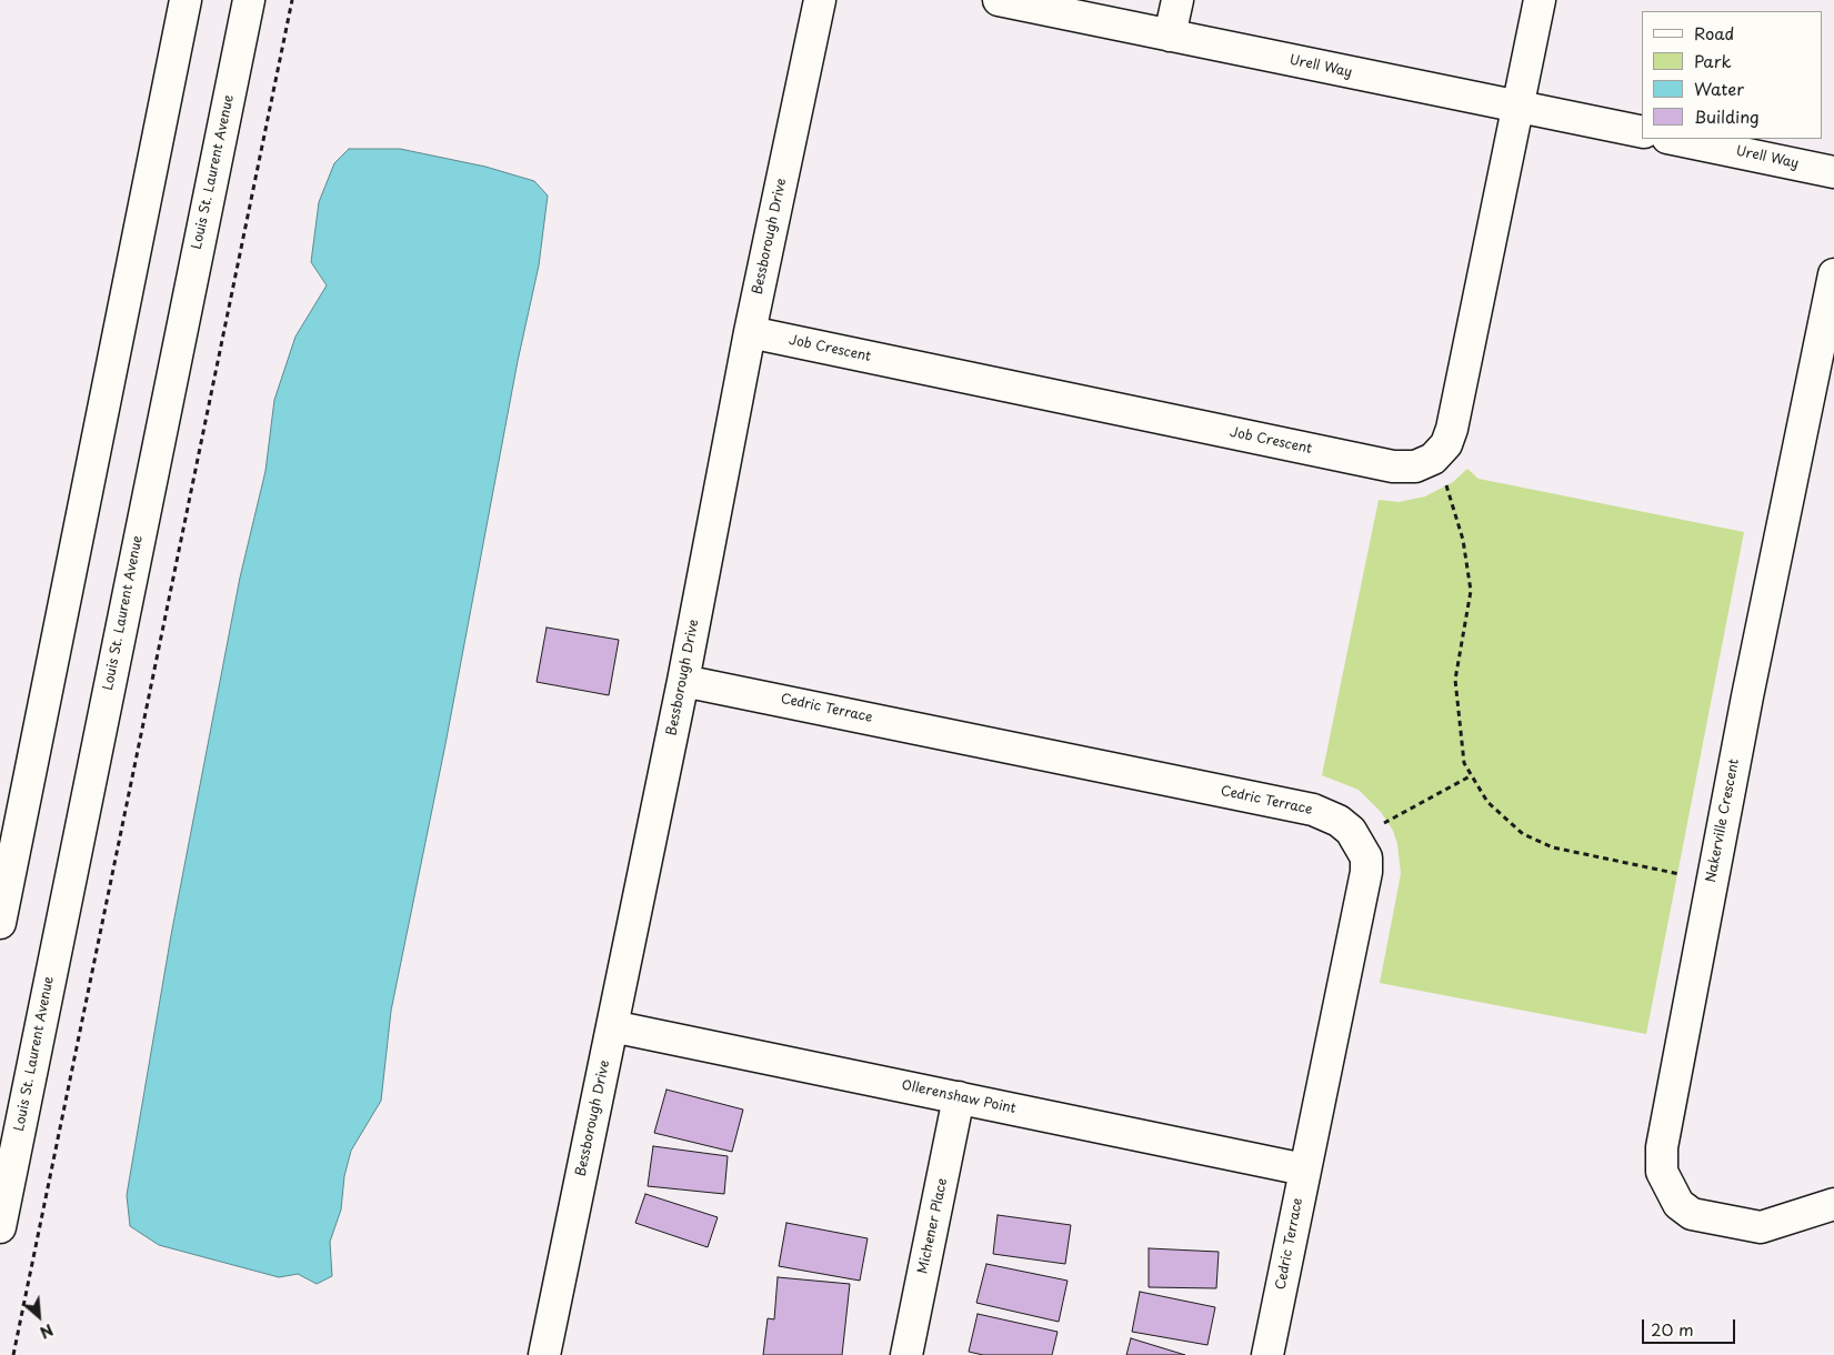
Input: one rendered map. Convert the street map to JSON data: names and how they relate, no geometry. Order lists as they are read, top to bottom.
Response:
{
  "streets": {
    "street": [
      "Urell Way",
      "Louis St. Laurent Avenue",
      "Bessborough Drive",
      "Job Crescent",
      "Cedric Terrace",
      "Nakerville Crescent",
      "Ollerenshaw Point",
      "Michener Place"
    ]
  },
  "crossings": [
    ["Urell Way", "Job Crescent"],
    ["Bessborough Drive", "Job Crescent"],
    ["Bessborough Drive", "Cedric Terrace"],
    ["Bessborough Drive", "Ollerenshaw Point"],
    ["Cedric Terrace", "Ollerenshaw Point"],
    ["Ollerenshaw Point", "Michener Place"]
  ],
  "legend": [
    "Road",
    "Park",
    "Water",
    "Building"
  ],
  "scale_bar": "20 m",
  "north": "bottom right"
}
